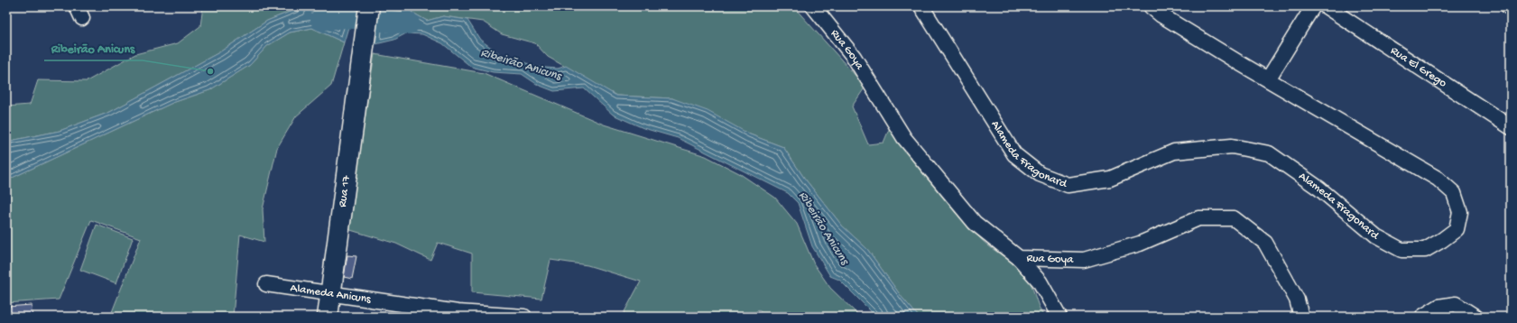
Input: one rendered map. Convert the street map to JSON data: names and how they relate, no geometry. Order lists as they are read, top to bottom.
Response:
{
  "streets": {
    "street": [
      "Rua Goya",
      "Rua El Grego",
      "Alameda Fragonard",
      "Rua 17",
      "Alameda Anicuns"
    ]
  },
  "crossings": [
    ["Rua 17", "Alameda Anicuns"]
  ],
  "water": ["Ribeirão Anicuns"],
  "places": ["Ribeirão Anicuns"]
}
